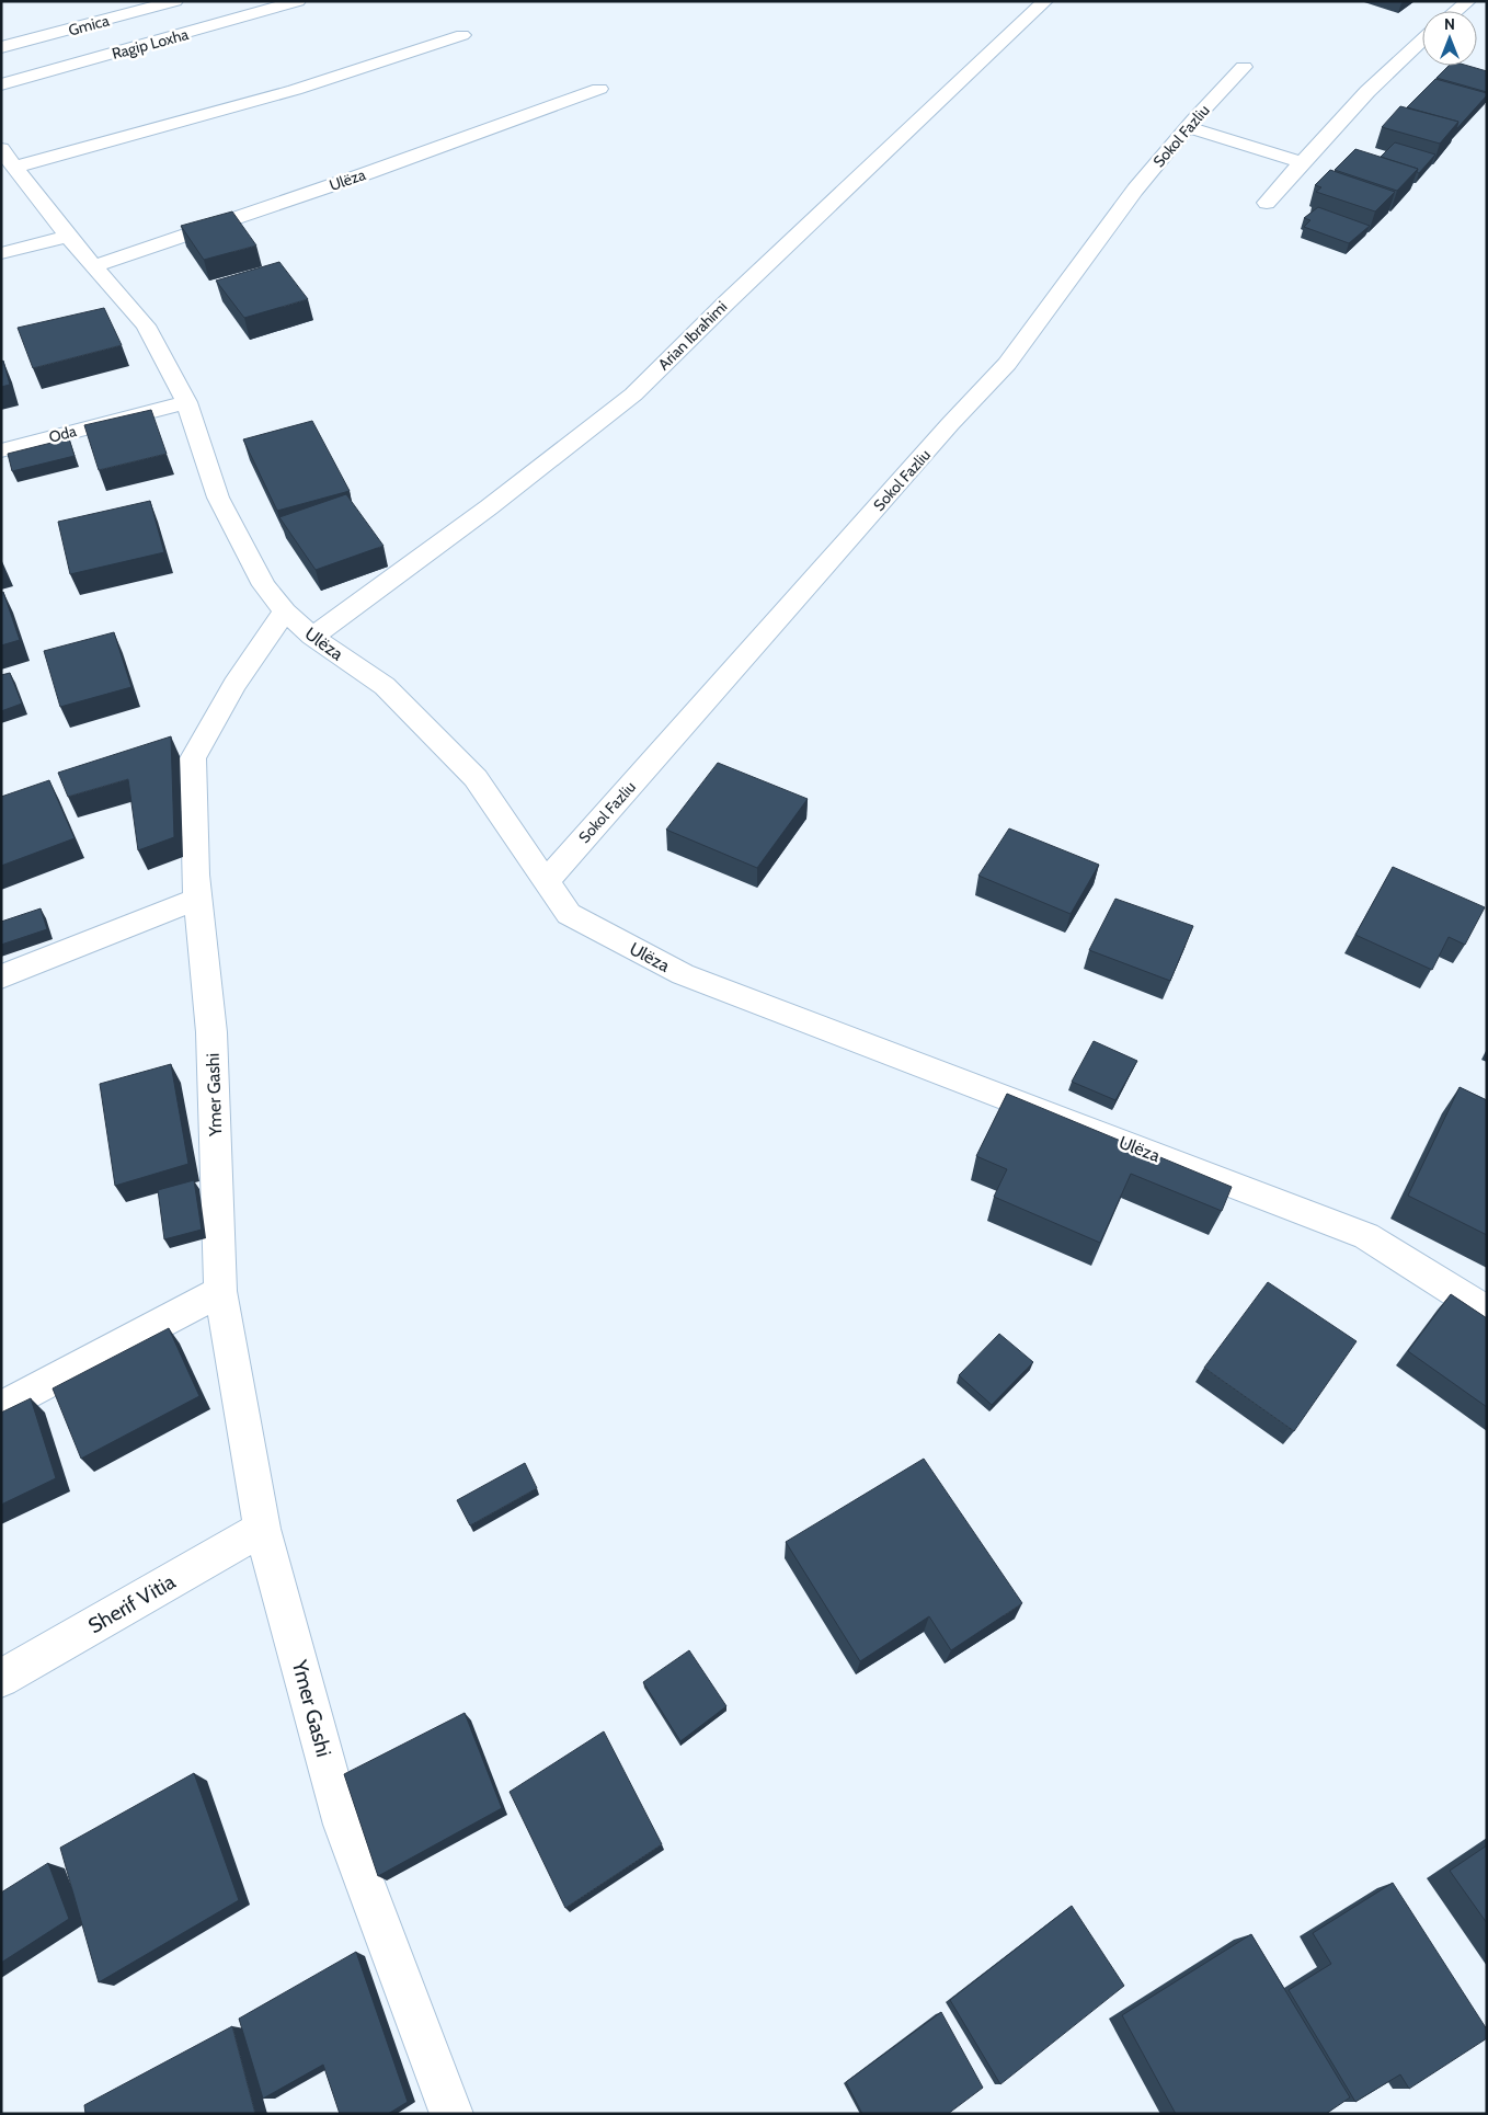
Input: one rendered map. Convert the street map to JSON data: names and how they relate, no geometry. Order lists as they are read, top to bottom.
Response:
{
  "streets": {
    "street": [
      "Gmica",
      "Ragip Loxha",
      "Sokol Fazliu",
      "Ulëza",
      "Arian Ibrahimi",
      "Oda",
      "Ymer Gashi",
      "Sherif Vitia"
    ]
  },
  "crossings": [
    ["Sokol Fazliu", "Ulëza"],
    ["Ulëza", "Arian Ibrahimi"],
    ["Ulëza", "Oda"],
    ["Ulëza", "Ymer Gashi"],
    ["Ymer Gashi", "Sherif Vitia"]
  ],
  "north": "top"
}
